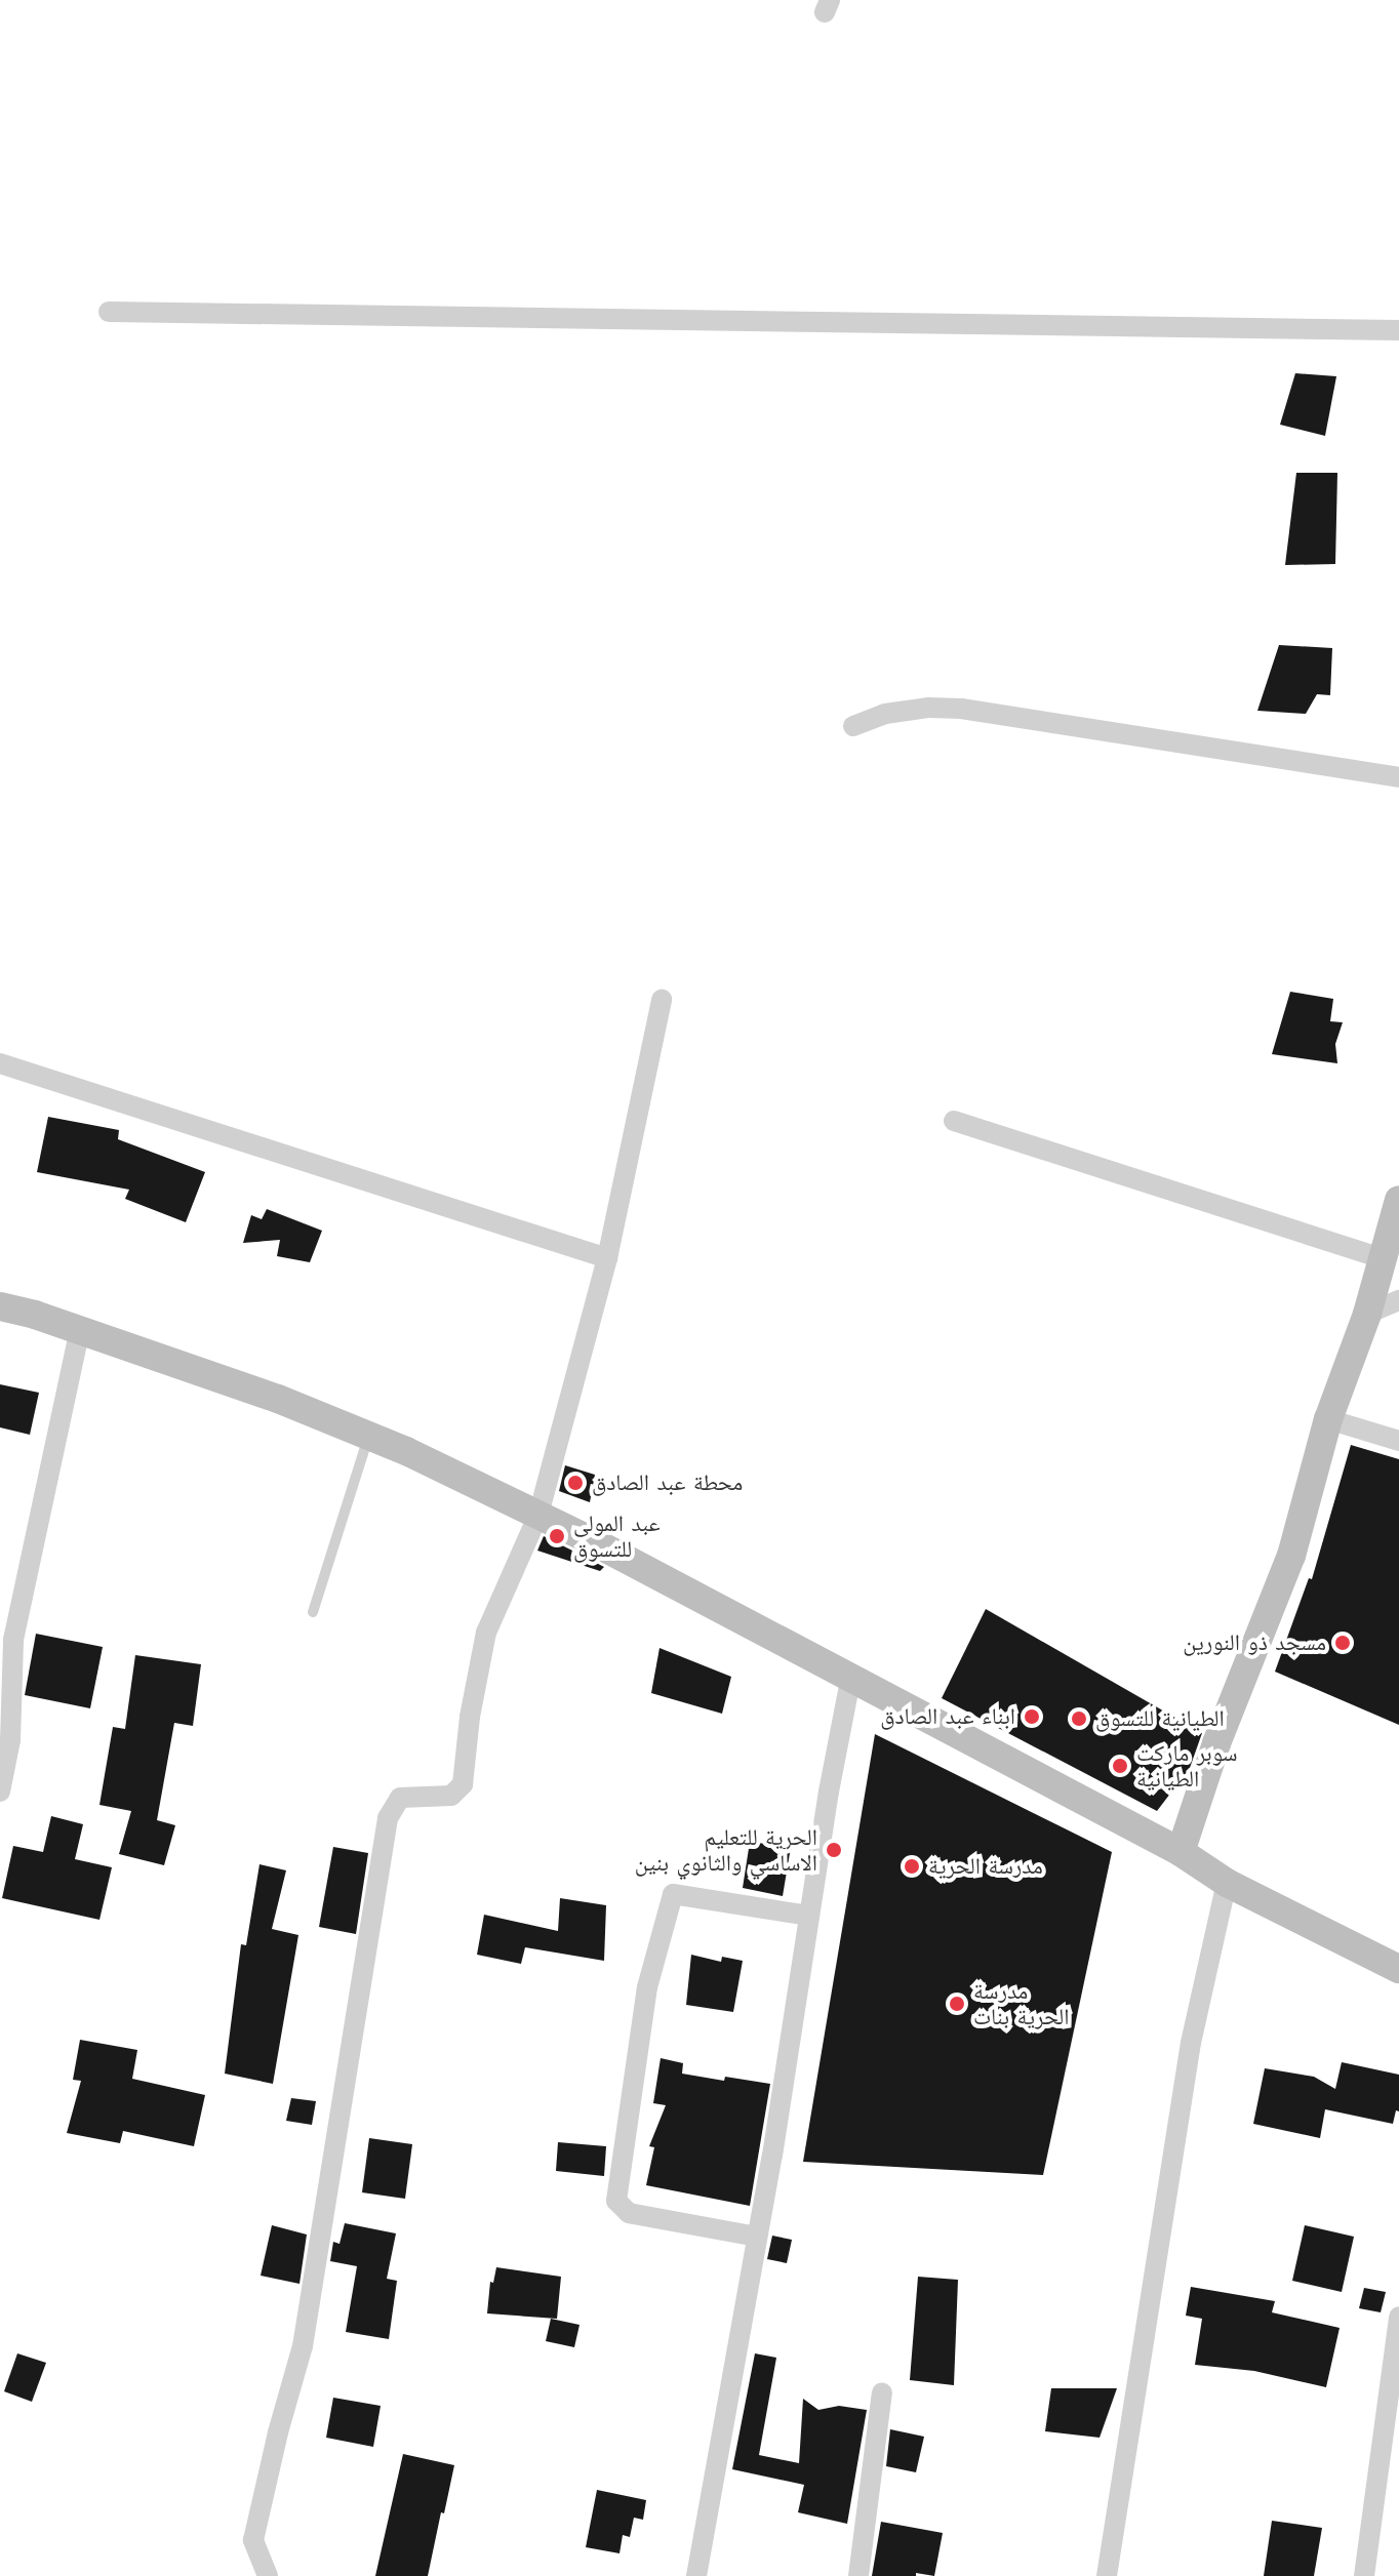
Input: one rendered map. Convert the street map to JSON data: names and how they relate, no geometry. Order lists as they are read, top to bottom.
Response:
{
  "places": [
    "محطة عبد الصادق",
    "عبد المولى للتسوق",
    "مسجد ذو النورين",
    "ابناء عبد الصادق",
    "الطيانية للتسوق",
    "سوبر ماركت الطيانية",
    "الحرية للتعليم الاساسي والثانوي بنين",
    "مدرسة الحرية",
    "مدرسة الحرية بنات"
  ]
}
